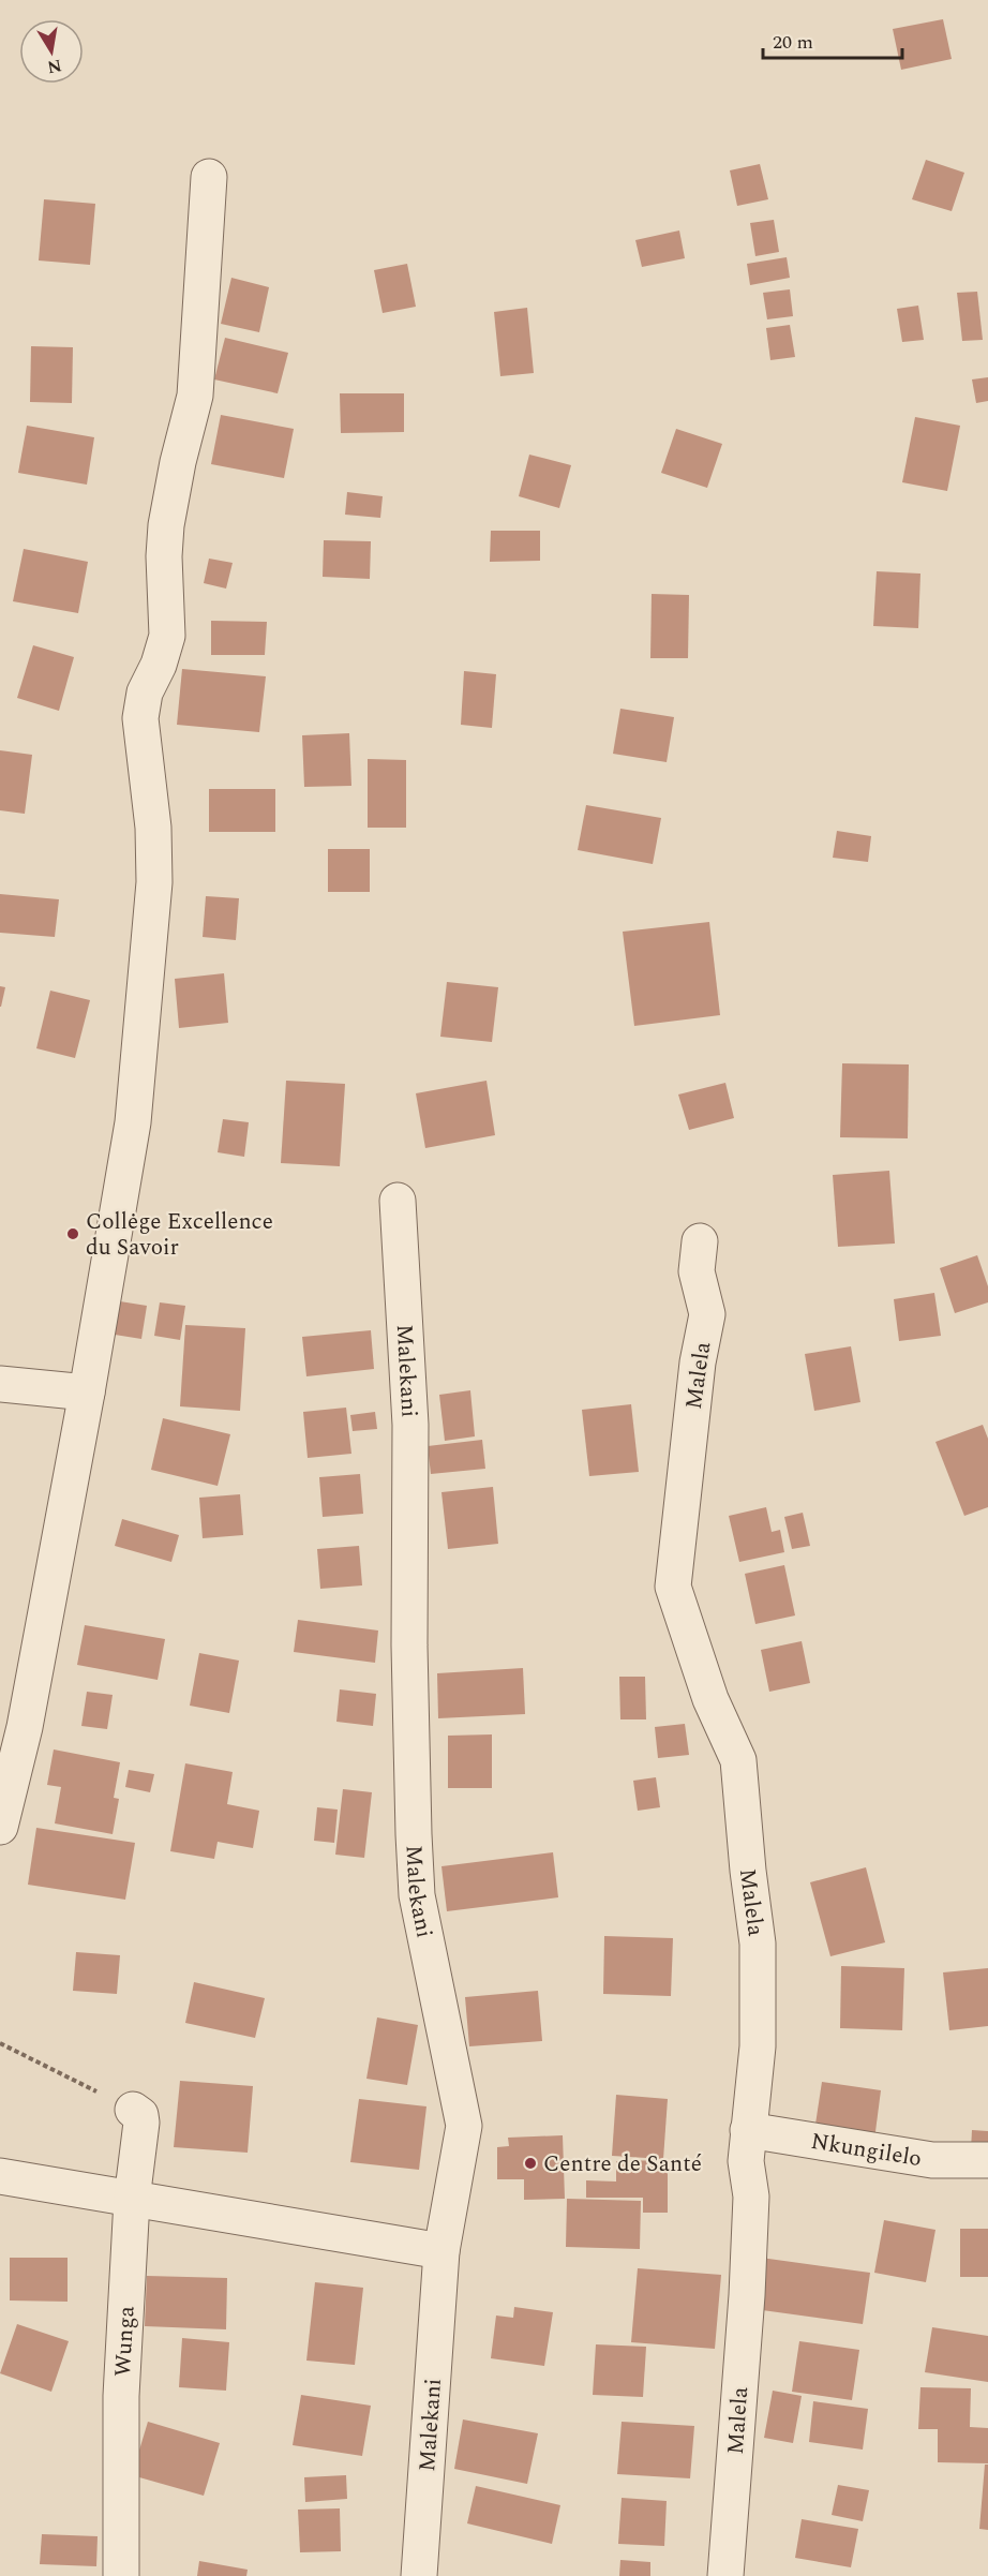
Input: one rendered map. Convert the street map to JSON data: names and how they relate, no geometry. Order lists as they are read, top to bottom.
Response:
{
  "streets": {
    "street": [
      "Malekani",
      "Malela",
      "Nkungilelo",
      "Wunga"
    ]
  },
  "crossings": [
    ["Malela", "Nkungilelo"]
  ],
  "places": ["Collėge Excellence du Savoir", "Centre de Santé"],
  "scale_bar": "20 m",
  "north": "bottom"
}
